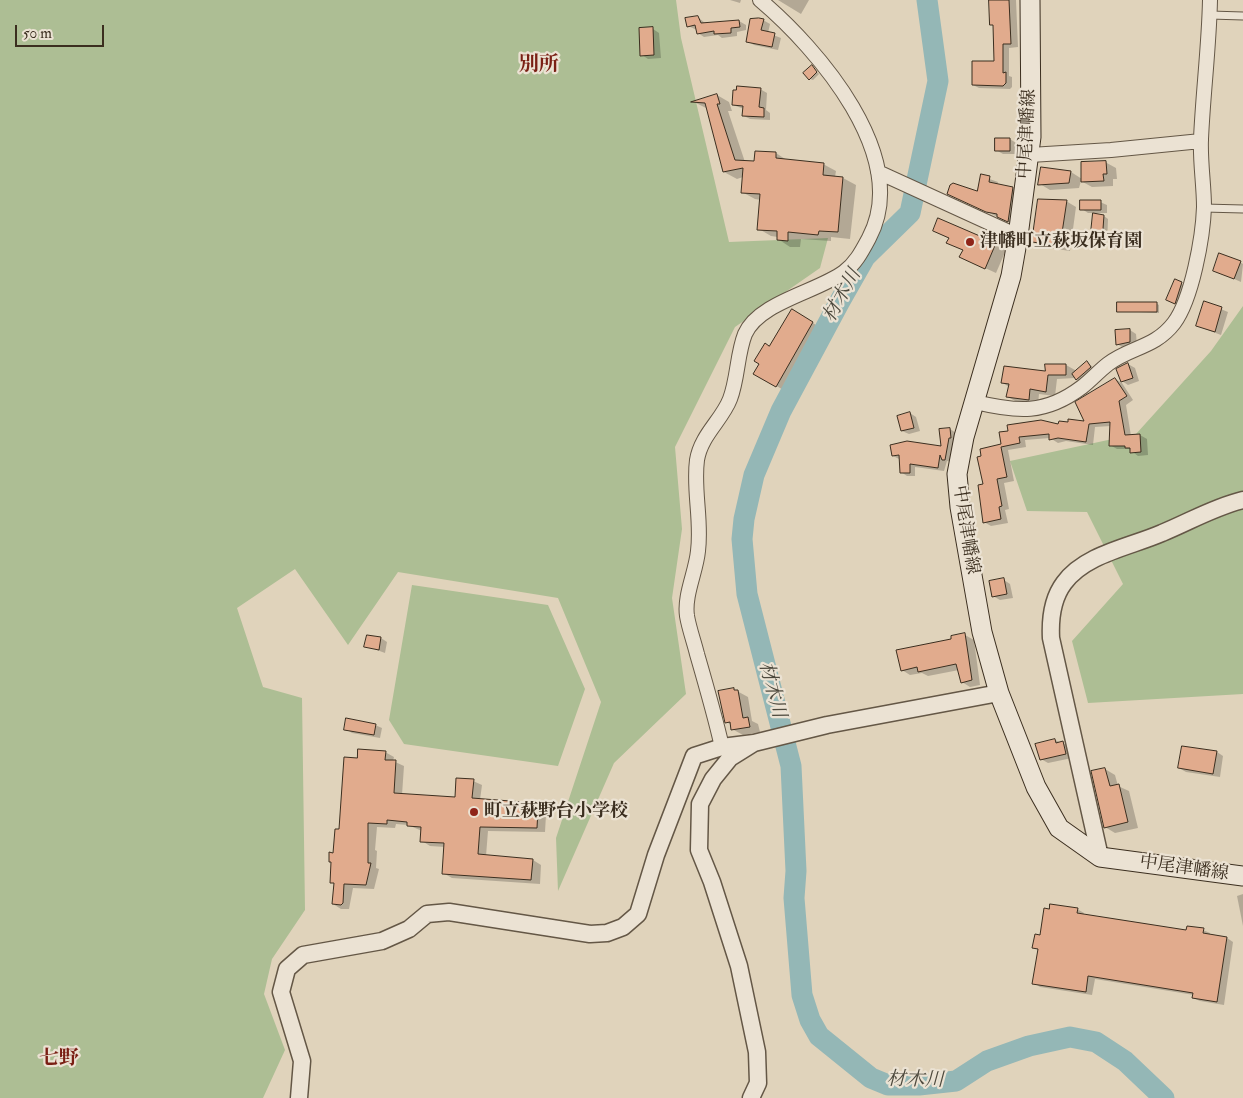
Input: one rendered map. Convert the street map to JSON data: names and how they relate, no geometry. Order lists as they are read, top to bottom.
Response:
{
  "streets": {
    "main road": ["中尾津幡線"]
  },
  "districts": ["別所", "七野"],
  "water": ["材木川"],
  "places": ["津幡町立萩坂保育園", "町立萩野台小学校"],
  "scale_bar": "50 m"
}
